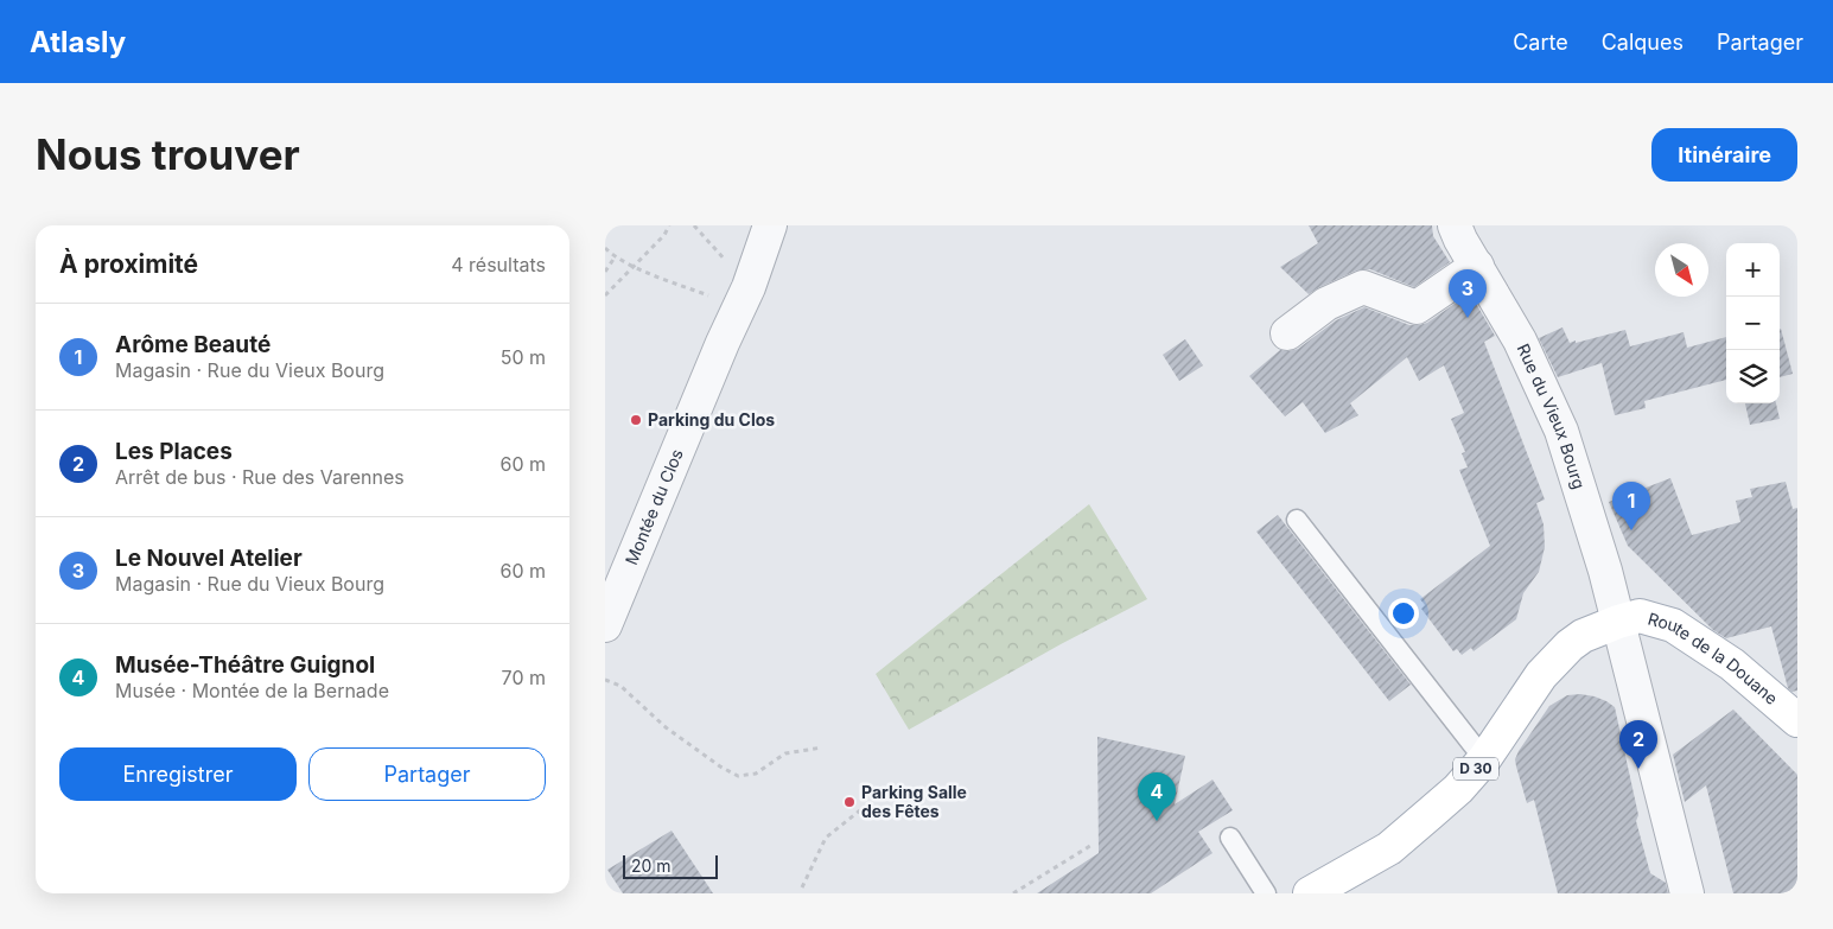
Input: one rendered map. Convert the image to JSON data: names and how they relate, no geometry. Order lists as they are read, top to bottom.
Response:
{
  "streets": {
    "main road": ["Route de la Douane", "D 30"],
    "street": ["Rue du Vieux Bourg", "Montée du Clos"]
  },
  "crossings": [
    ["Rue du Vieux Bourg", "Route de la Douane"],
    ["Rue du Vieux Bourg", "D 30"],
    ["Route de la Douane", "D 30"]
  ],
  "places": ["Parking du Clos", "Parking Salle des Fêtes"],
  "scale_bar": "20 m",
  "north": "bottom right",
  "page": {
    "header": "Atlasly",
    "nav": ["Carte", "Calques", "Partager"],
    "buttons": [
      "Itinéraire",
      ["Enregistrer", "Partager"]
    ],
    "title": "Nous trouver",
    "heading": ["À proximité", "4 résultats"],
    "map_buttons": ["+", "−"],
    "pins": [
      "3",
      "1",
      "2",
      "4"
    ],
    "list": [
      {
        "mark": "1",
        "name": "Arôme Beauté",
        "note": "Magasin · Rue du Vieux Bourg",
        "value": "50 m"
      },
      {
        "mark": "2",
        "name": "Les Places",
        "note": "Arrêt de bus · Rue des Varennes",
        "value": "60 m"
      },
      {
        "mark": "3",
        "name": "Le Nouvel Atelier",
        "note": "Magasin · Rue du Vieux Bourg",
        "value": "60 m"
      },
      {
        "mark": "4",
        "name": "Musée-Théâtre Guignol",
        "note": "Musée · Montée de la Bernade",
        "value": "70 m"
      }
    ],
    "scale": "20 m"
  }
}
